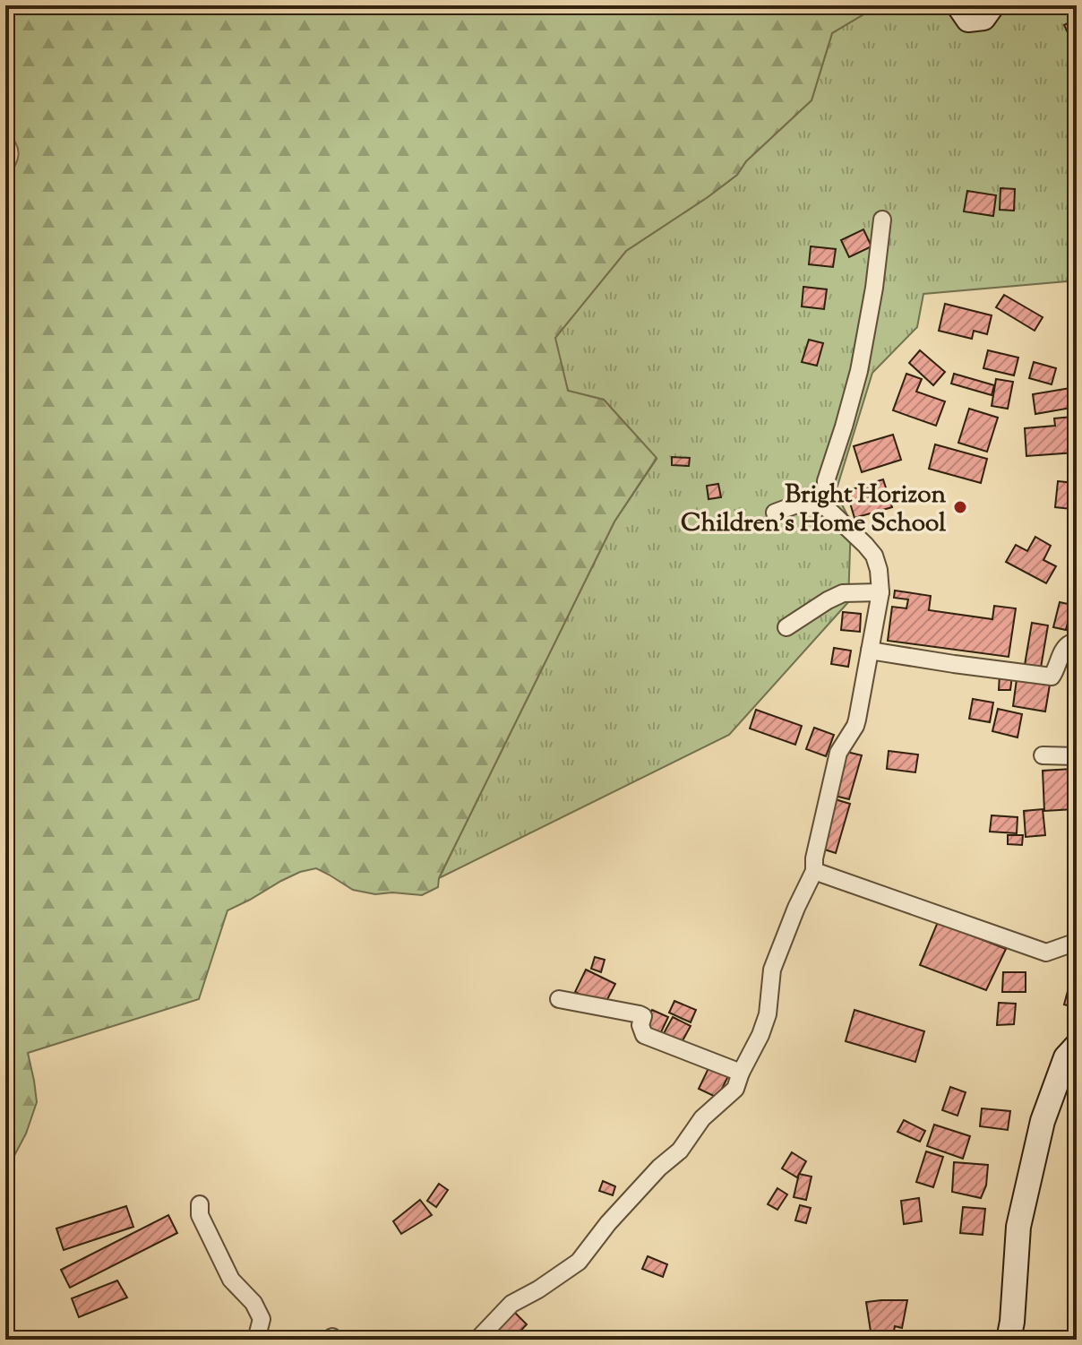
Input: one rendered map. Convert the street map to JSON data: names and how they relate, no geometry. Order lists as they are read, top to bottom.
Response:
{
  "places": ["Bright Horizon Children's Home School"]
}
